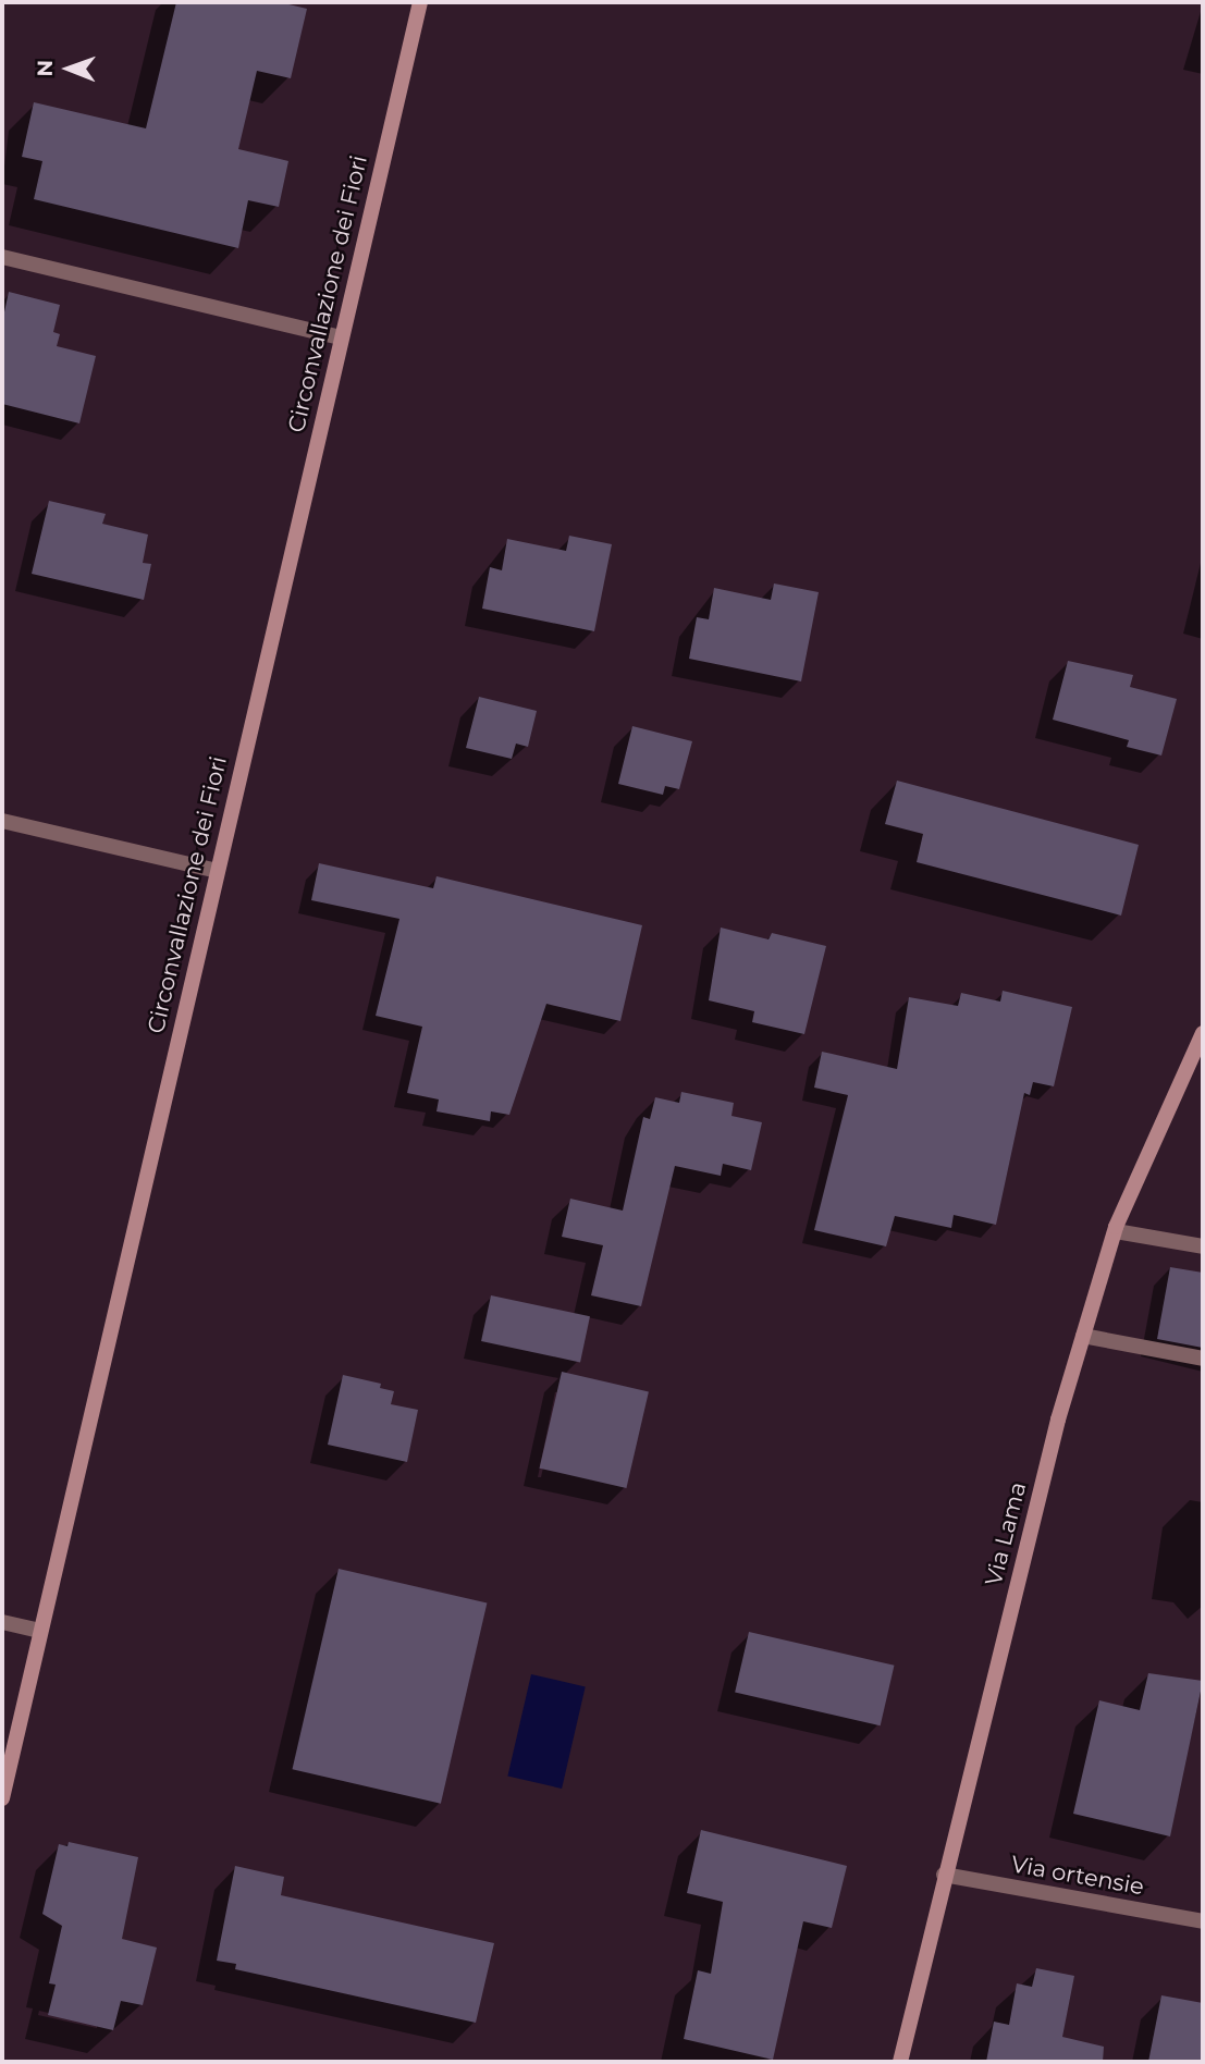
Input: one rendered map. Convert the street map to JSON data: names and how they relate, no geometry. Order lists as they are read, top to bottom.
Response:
{
  "streets": {
    "street": ["Circonvallazione dei Fiori", "Via Lama", "Via ortensie"]
  },
  "crossings": [
    ["Via Lama", "Via ortensie"]
  ],
  "north": "left"
}
